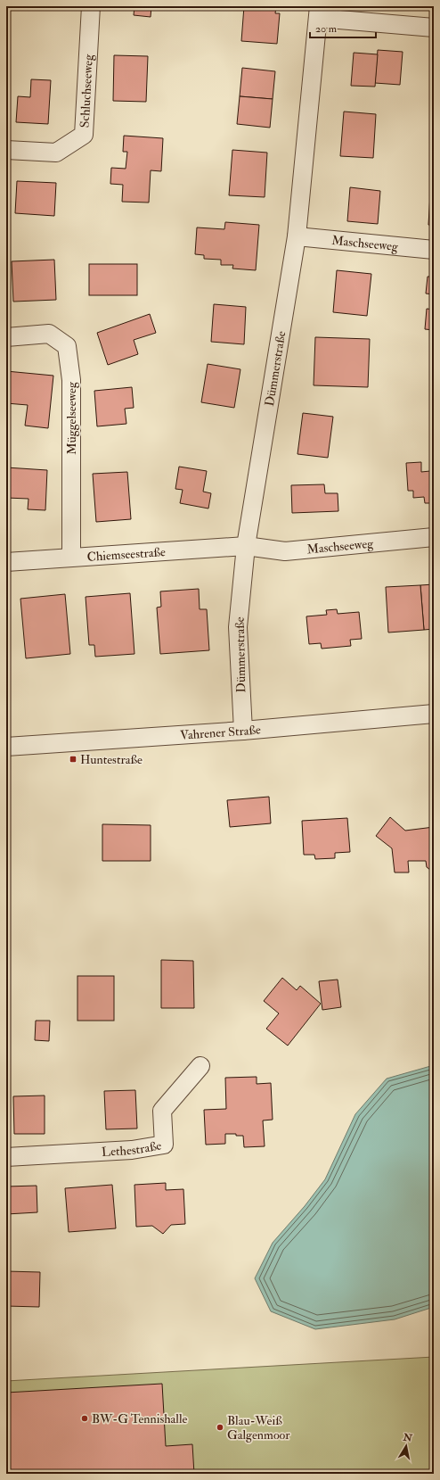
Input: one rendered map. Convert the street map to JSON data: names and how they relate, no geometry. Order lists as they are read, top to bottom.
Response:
{
  "streets": {
    "street": [
      "Schluchseeweg",
      "Maschseeweg",
      "Dümmerstraße",
      "Müggelseeweg",
      "Chiemseestraße",
      "Vahrener Straße",
      "Lethestraße"
    ]
  },
  "crossings": [
    ["Maschseeweg", "Dümmerstraße"],
    ["Maschseeweg", "Chiemseestraße"],
    ["Dümmerstraße", "Chiemseestraße"],
    ["Dümmerstraße", "Vahrener Straße"],
    ["Müggelseeweg", "Chiemseestraße"]
  ],
  "places": {
    "transit": ["Huntestraße"],
    "other": ["BW-G Tennishalle", "Blau-Weiß Galgenmoor"]
  },
  "scale_bar": "20 m",
  "north": "top"
}
